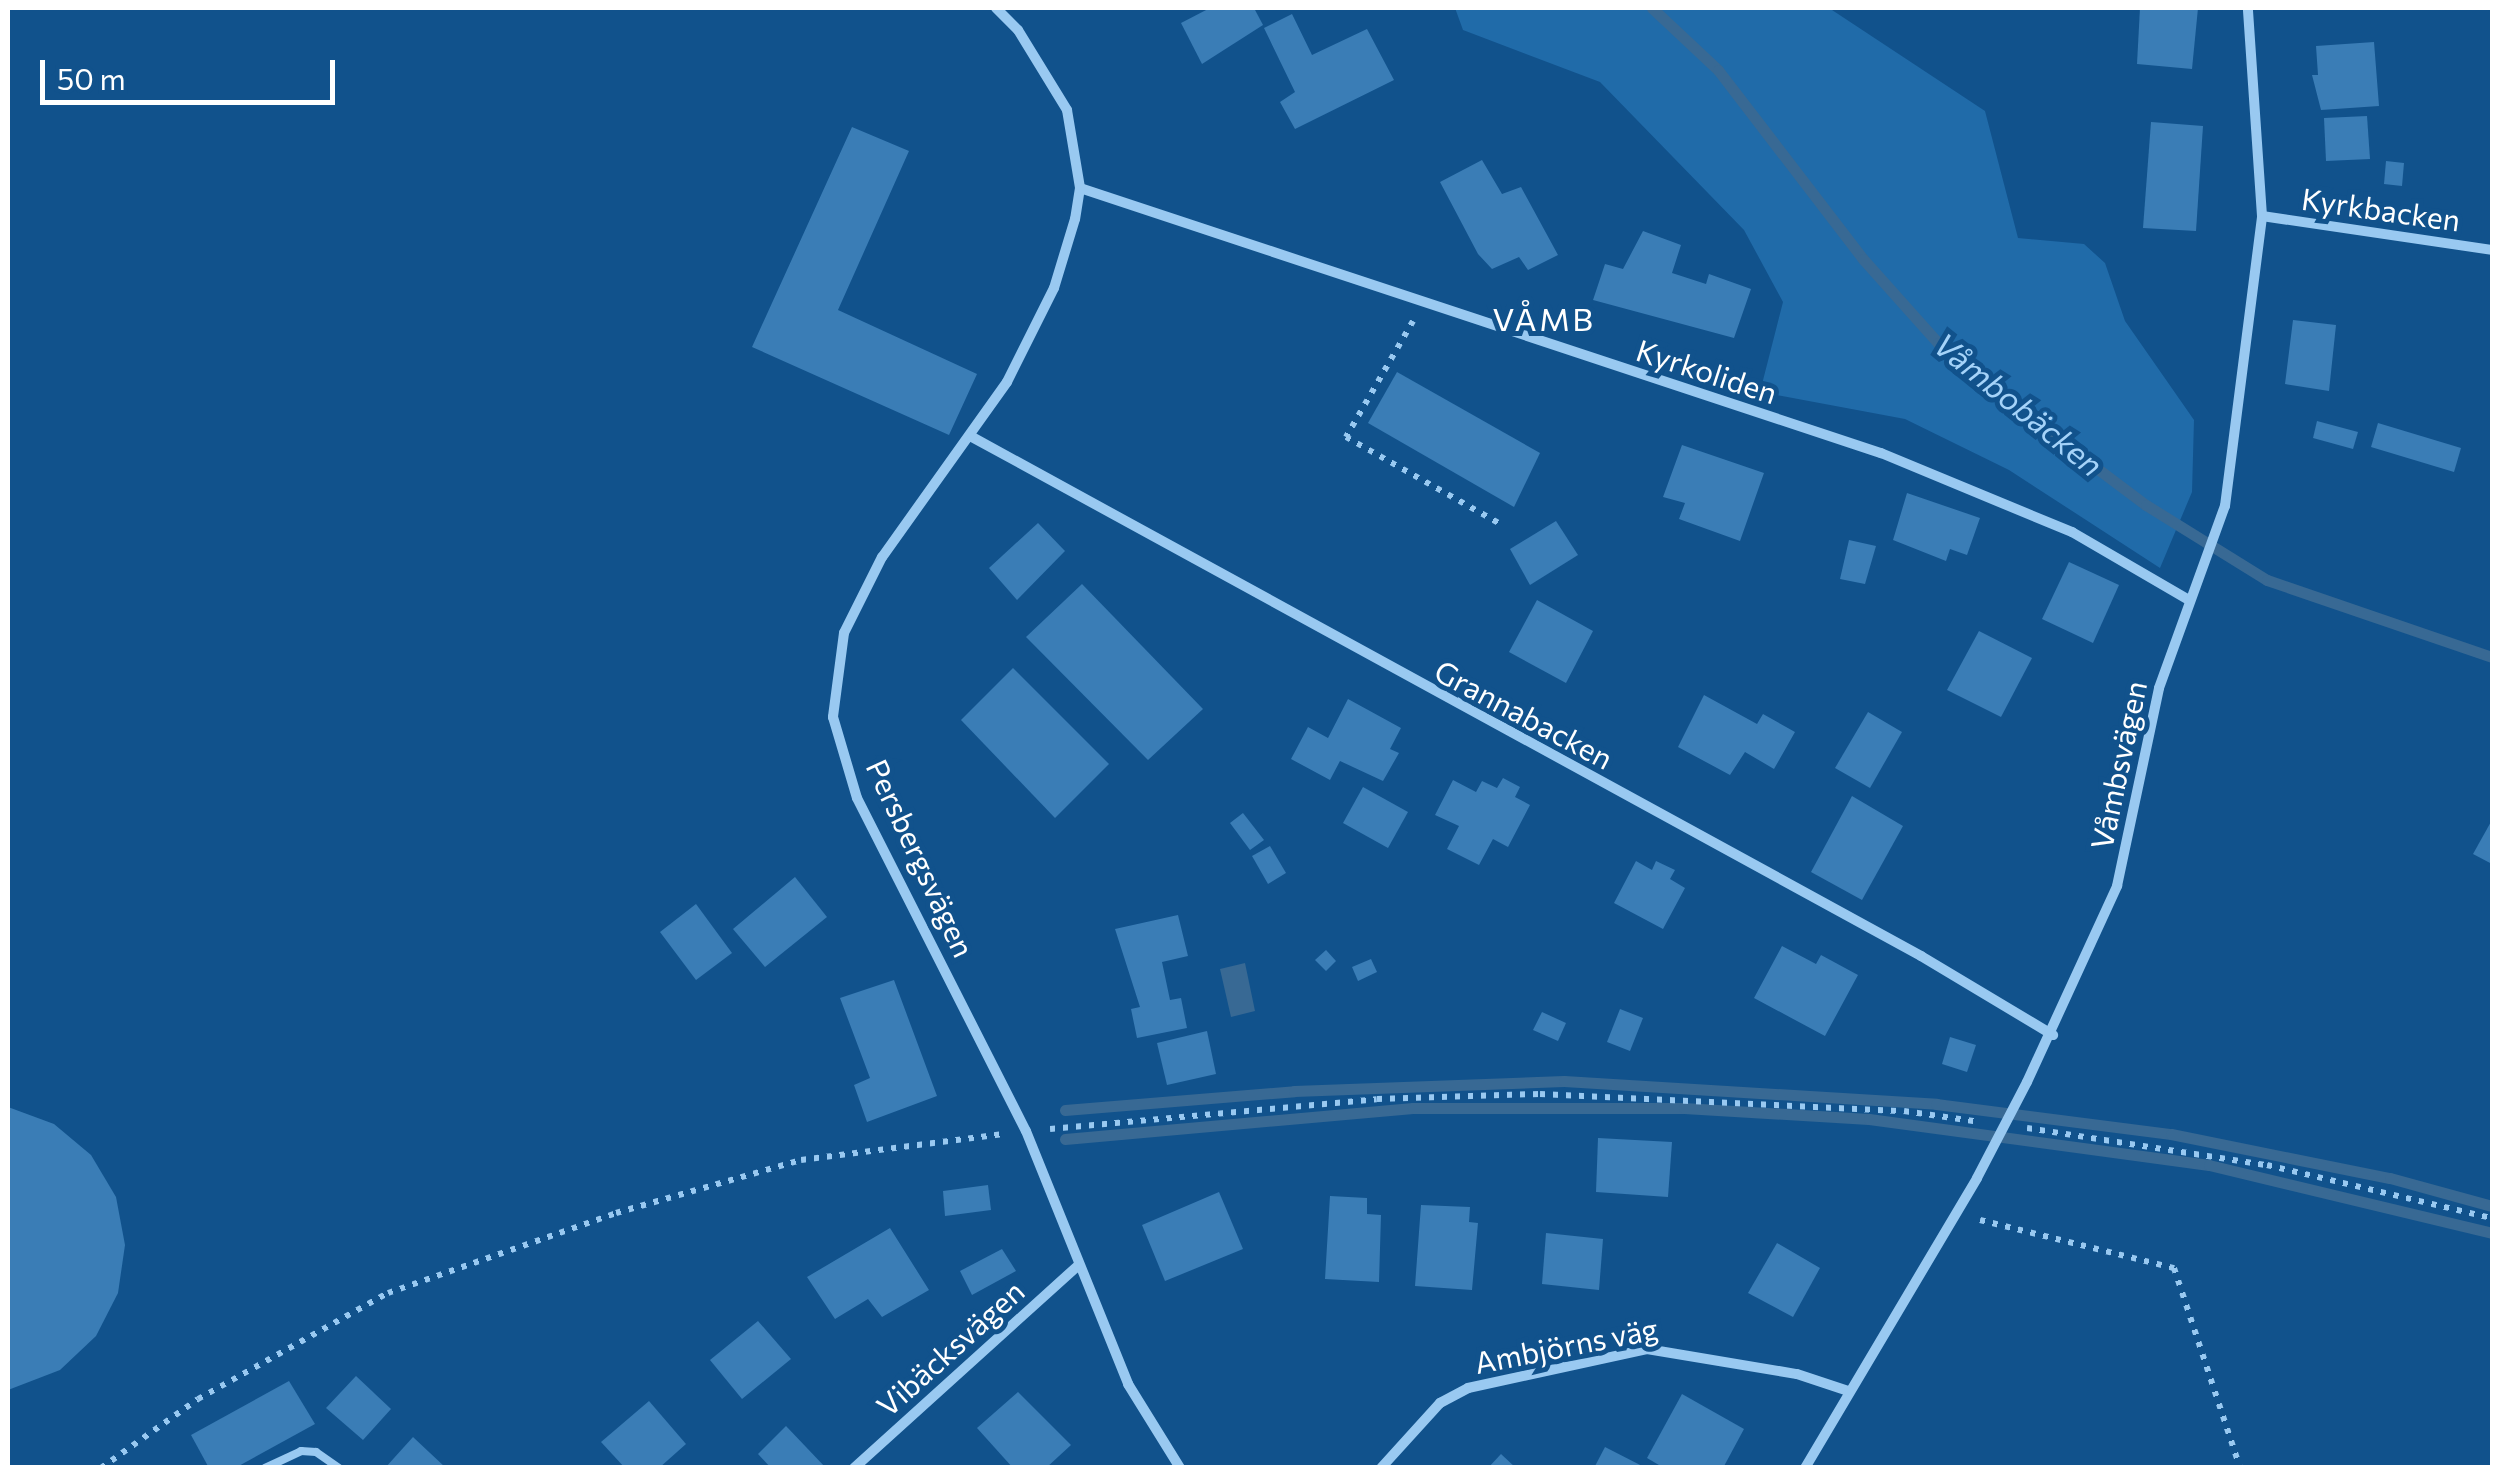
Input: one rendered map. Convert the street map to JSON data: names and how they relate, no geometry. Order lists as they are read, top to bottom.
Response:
{
  "streets": {
    "street": [
      "Kyrkbacken",
      "Kyrkoliden",
      "Grannabacken",
      "Våmbsvägen",
      "Persbergsvägen",
      "Ambjörns väg",
      "Vibäcksvägen"
    ]
  },
  "crossings": [
    ["Kyrkbacken", "Våmbsvägen"],
    ["Kyrkoliden", "Våmbsvägen"],
    ["Kyrkoliden", "Persbergsvägen"],
    ["Grannabacken", "Våmbsvägen"],
    ["Grannabacken", "Persbergsvägen"],
    ["Våmbsvägen", "Ambjörns väg"],
    ["Persbergsvägen", "Vibäcksvägen"]
  ],
  "districts": ["VÅMB"],
  "water": ["Våmbobäcken"],
  "scale_bar": "50 m"
}
